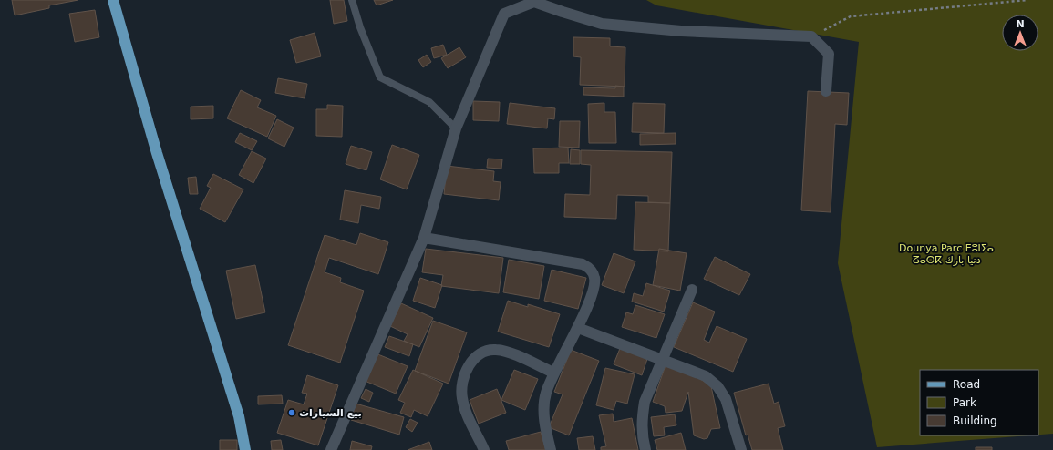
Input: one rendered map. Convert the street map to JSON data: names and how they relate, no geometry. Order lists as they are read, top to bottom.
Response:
{
  "parks": ["Dounya Parc ⴹⵓⵏⵢⴰ ⵒⴰⵔⴽ دنيا بارك"],
  "places": ["بيع السيارات"],
  "legend": ["Road", "Park", "Building"],
  "north": "top"
}
